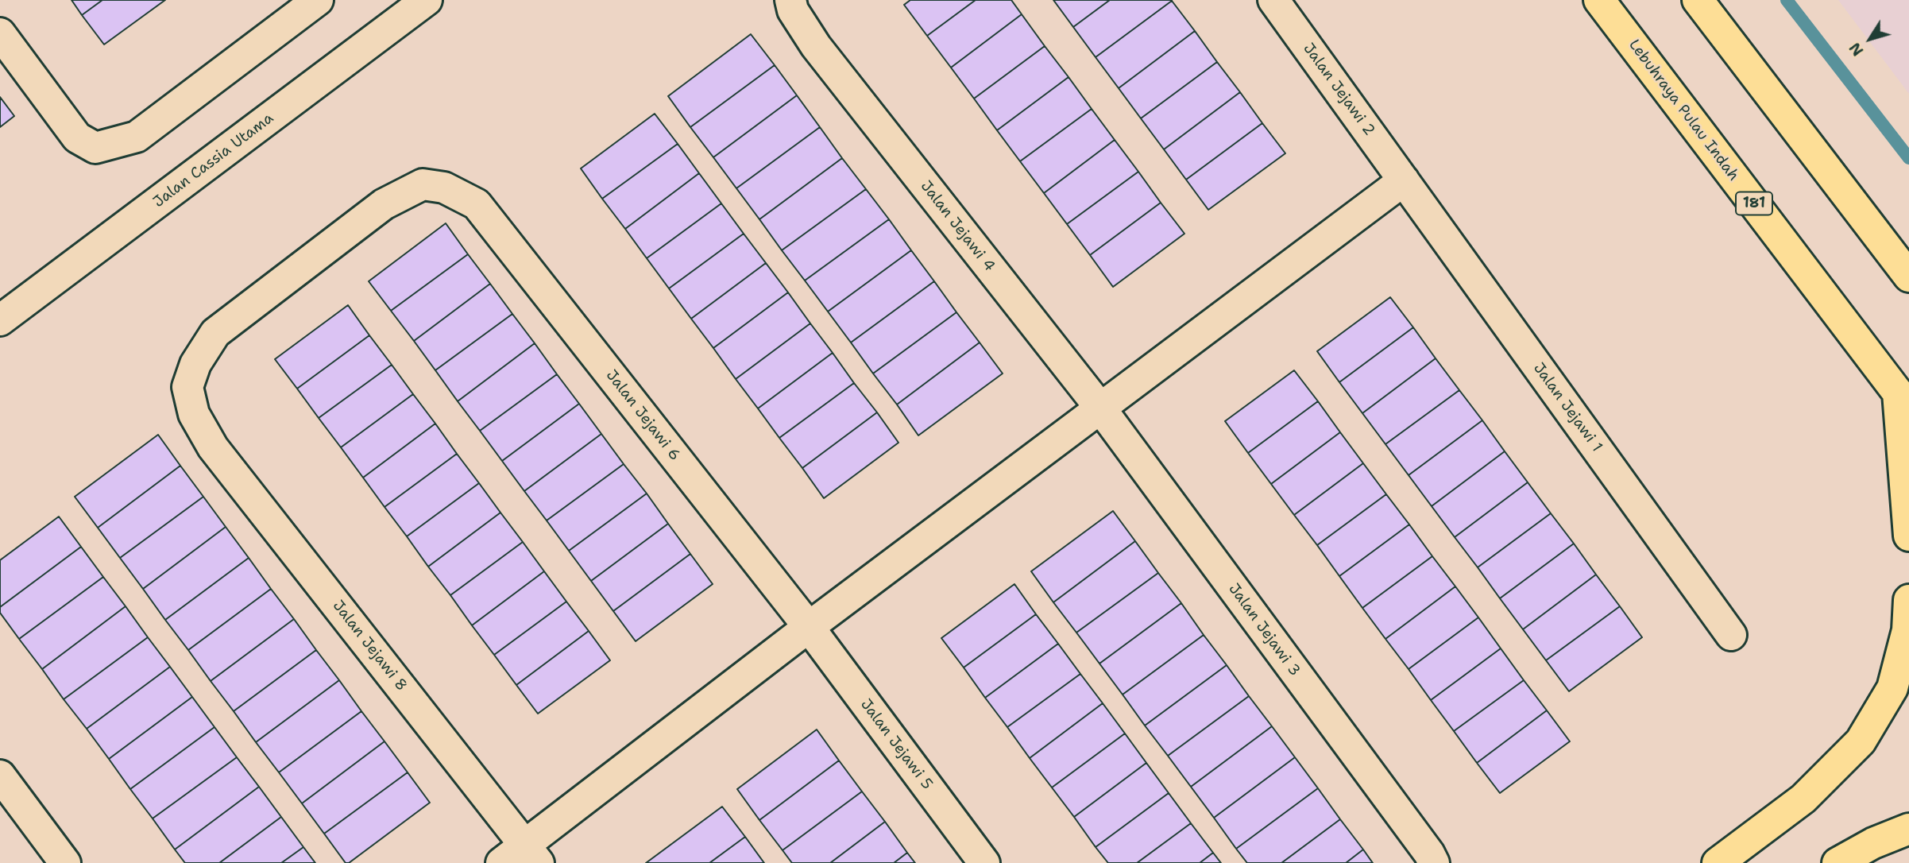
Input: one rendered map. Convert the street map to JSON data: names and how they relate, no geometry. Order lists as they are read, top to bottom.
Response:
{
  "streets": {
    "main road": ["Lebuhraya Pulau Indah", "181"],
    "street": [
      "Jalan Jejawi 2",
      "Jalan Cassia Utama",
      "Jalan Jejawi 4",
      "Jalan Jejawi 1",
      "Jalan Jejawi 6",
      "Jalan Jejawi 3",
      "Jalan Jejawi 8",
      "Jalan Jejawi 5"
    ]
  },
  "crossings": [
    ["Jalan Jejawi 2", "Jalan Jejawi 1"],
    ["Jalan Jejawi 4", "Jalan Jejawi 3"],
    ["Jalan Jejawi 6", "Jalan Jejawi 8"],
    ["Jalan Jejawi 6", "Jalan Jejawi 5"]
  ],
  "north": "bottom left"
}
